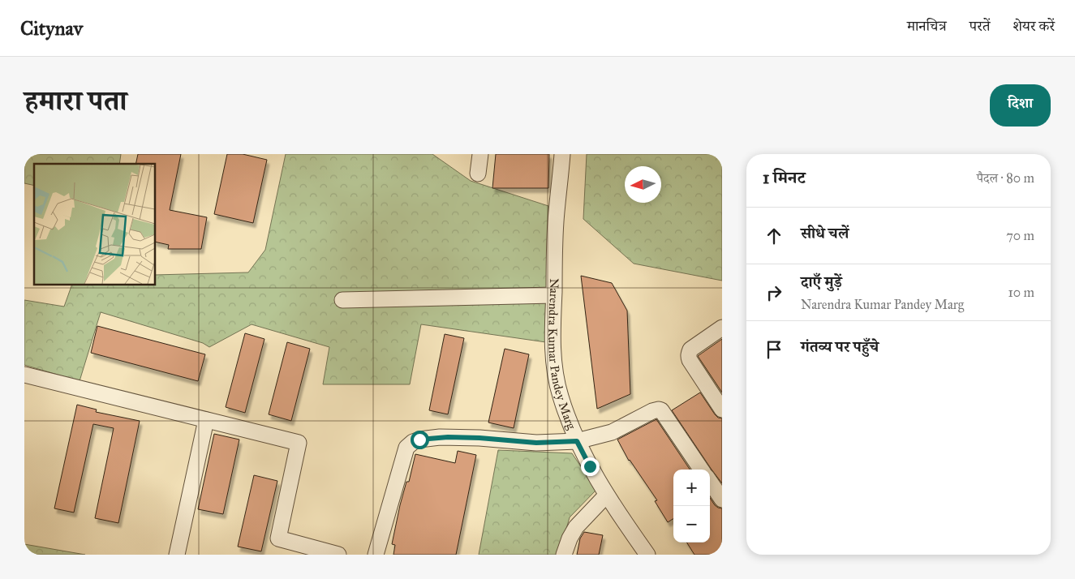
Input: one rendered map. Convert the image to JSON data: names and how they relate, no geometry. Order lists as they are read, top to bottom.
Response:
{
  "streets": {
    "street": ["Narendra Kumar Pandey Marg"]
  },
  "north": "left",
  "page": {
    "header": "Citynav",
    "nav": ["मानचित्र", "परतें", "शेयर करें"],
    "title": "हमारा पता",
    "buttons": "दिशा",
    "heading": ["1 मिनट", "पैदल · 80 m"],
    "list": [
      ["सीधे चलें", "70 m"],
      ["दाएँ मुड़ें", "Narendra Kumar Pandey Marg", "10 m"],
      "गंतव्य पर पहुँचे"
    ],
    "map_buttons": ["+", "−"]
  }
}
